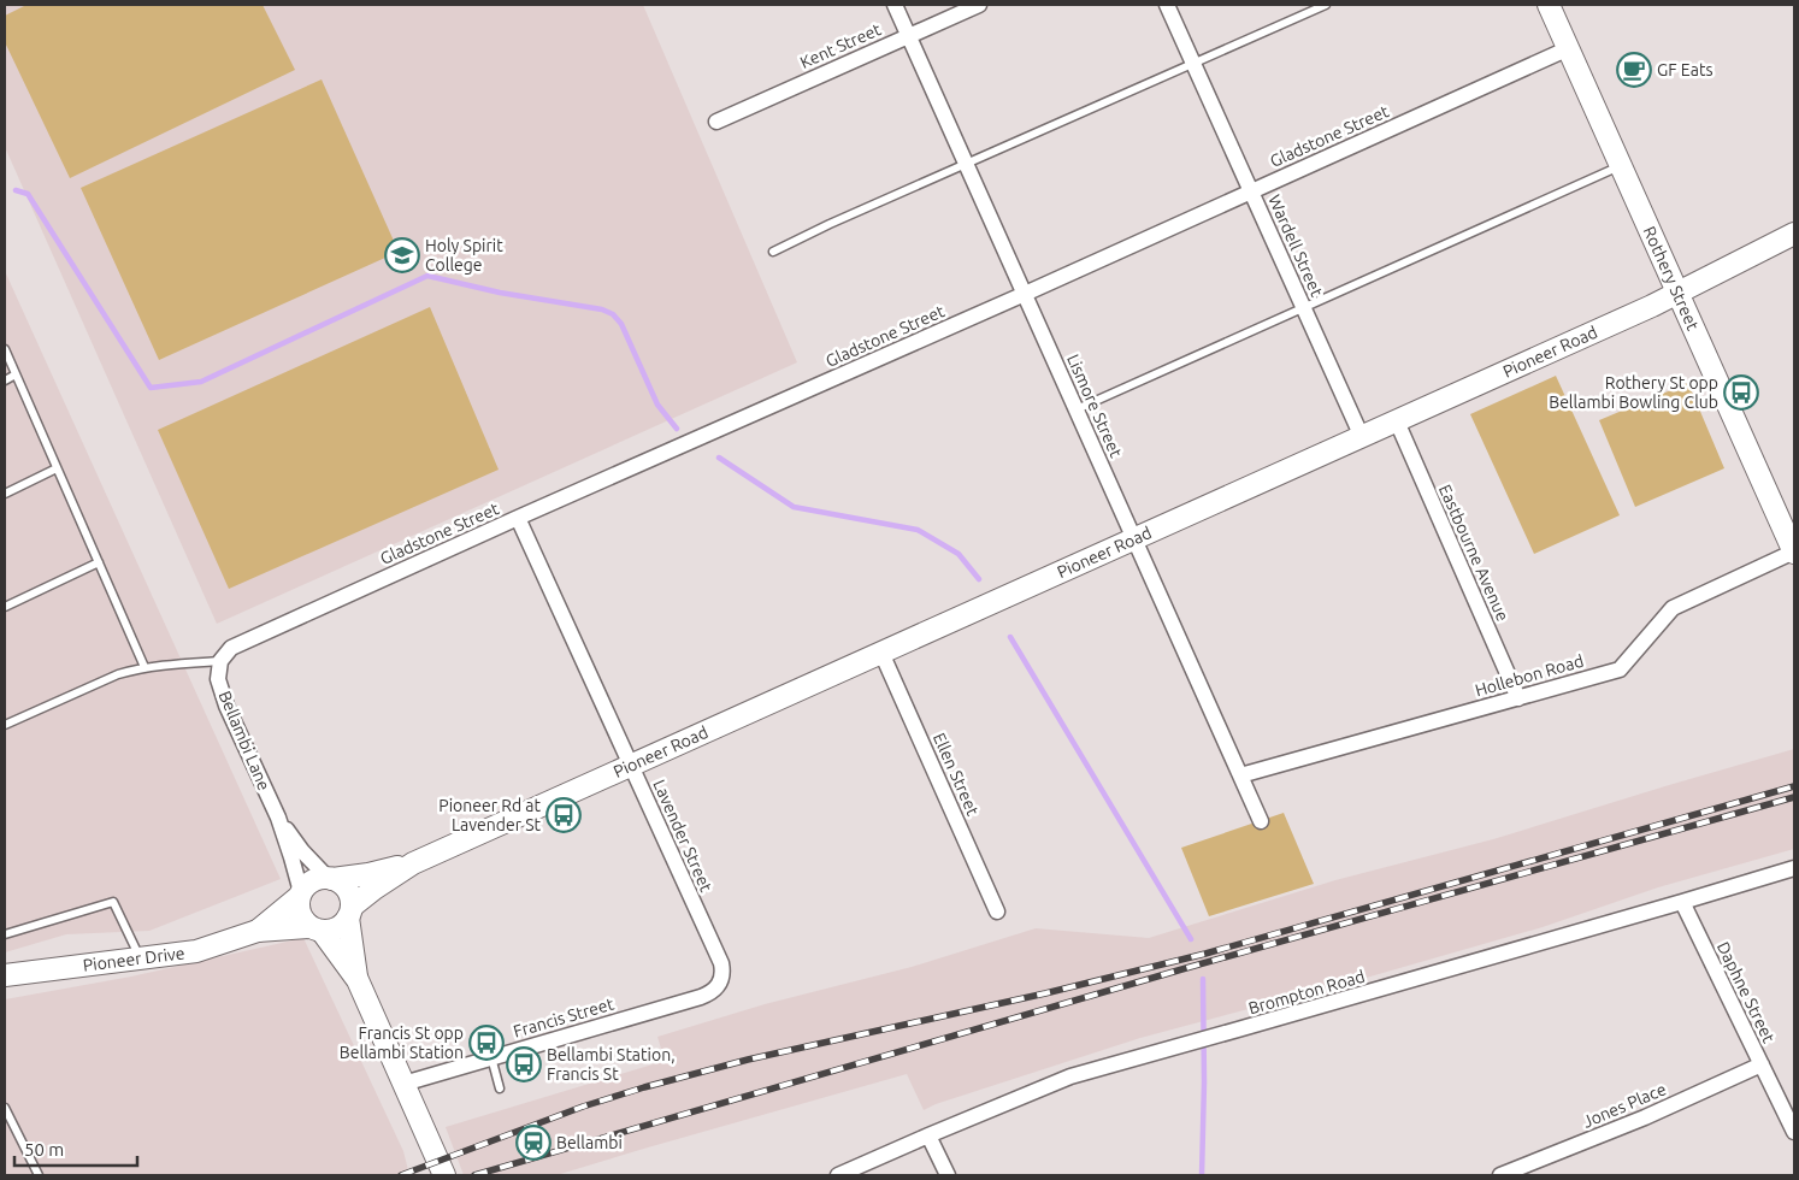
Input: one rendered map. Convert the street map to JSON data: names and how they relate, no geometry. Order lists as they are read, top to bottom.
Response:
{
  "streets": {
    "main road": ["Rothery Street", "Pioneer Road", "Pioneer Drive"],
    "street": [
      "Kent Street",
      "Gladstone Street",
      "Wardell Street",
      "Lismore Street",
      "Eastbourne Avenue",
      "Hollebon Road",
      "Bellambi Lane",
      "Ellen Street",
      "Lavender Street",
      "Brompton Road",
      "Daphne Street",
      "Francis Street",
      "Jones Place"
    ]
  },
  "crossings": [
    ["Kent Street", "Lismore Street"],
    ["Gladstone Street", "Wardell Street"],
    ["Gladstone Street", "Rothery Street"],
    ["Gladstone Street", "Lismore Street"],
    ["Gladstone Street", "Bellambi Lane"],
    ["Gladstone Street", "Lavender Street"],
    ["Wardell Street", "Pioneer Road"],
    ["Rothery Street", "Pioneer Road"],
    ["Rothery Street", "Hollebon Road"],
    ["Pioneer Road", "Lismore Street"],
    ["Pioneer Road", "Eastbourne Avenue"],
    ["Pioneer Road", "Bellambi Lane"],
    ["Pioneer Road", "Ellen Street"],
    ["Pioneer Road", "Lavender Street"],
    ["Pioneer Road", "Pioneer Drive"],
    ["Lismore Street", "Hollebon Road"],
    ["Eastbourne Avenue", "Hollebon Road"],
    ["Bellambi Lane", "Pioneer Drive"],
    ["Lavender Street", "Francis Street"],
    ["Brompton Road", "Daphne Street"],
    ["Daphne Street", "Jones Place"]
  ],
  "places": {
    "cafe": ["GF Eats"],
    "school or university": ["Holy Spirit College"],
    "bus stop": [
      "Rothery St opp Bellambi Bowling Club",
      "Pioneer Rd at Lavender St",
      "Francis St opp Bellambi Station",
      "Bellambi Station, Francis St"
    ],
    "station": ["Bellambi"]
  },
  "scale_bar": "50 m"
}
